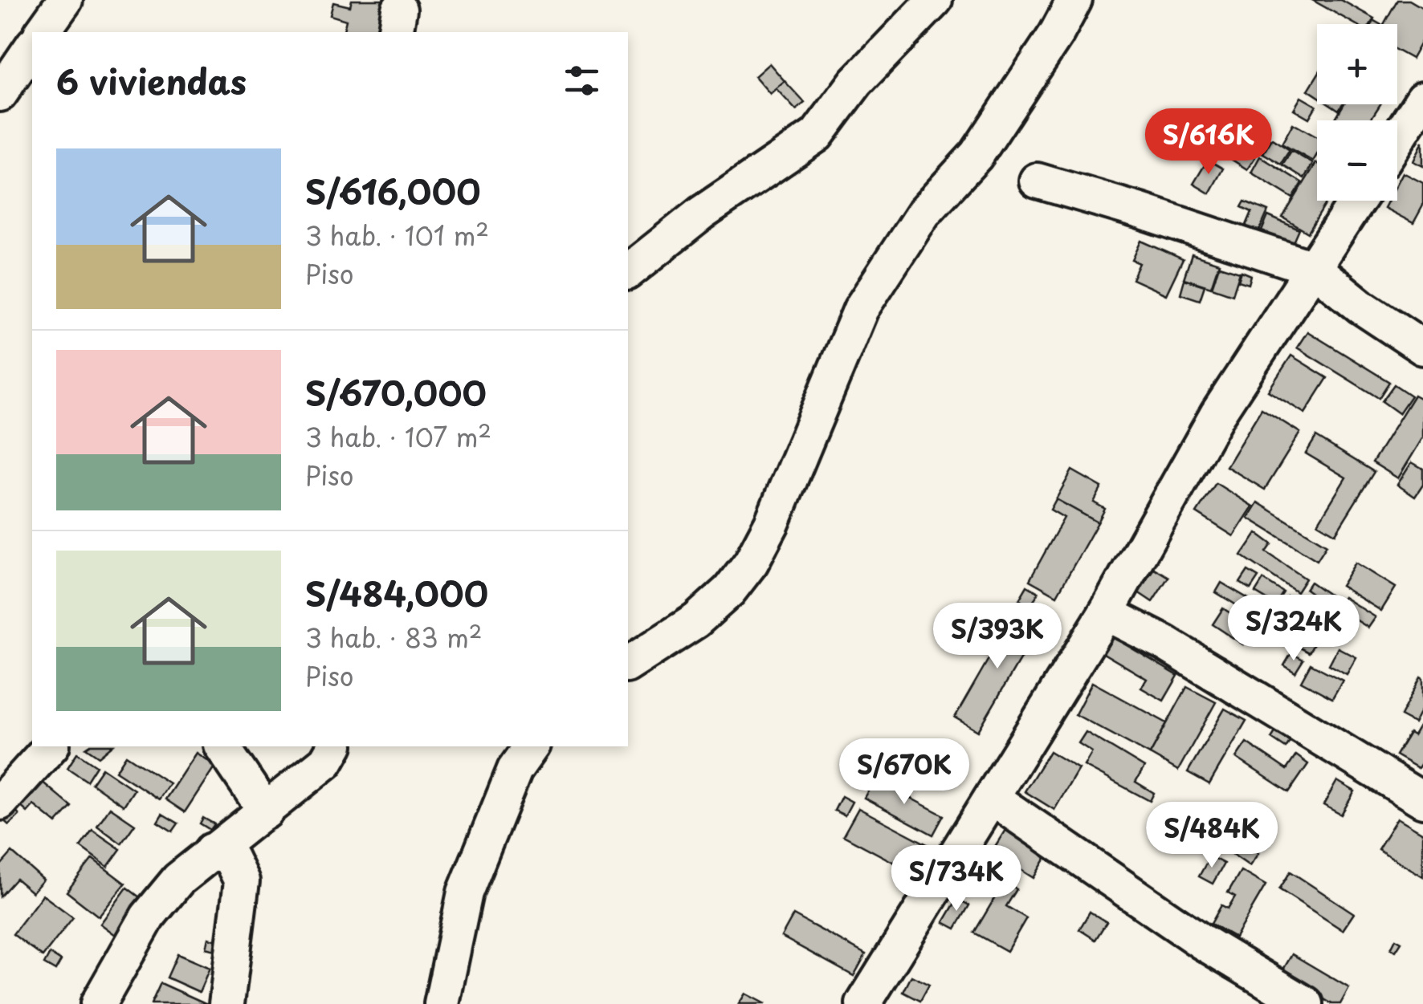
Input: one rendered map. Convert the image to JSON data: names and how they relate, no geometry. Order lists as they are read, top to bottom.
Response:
{
  "page": {
    "map_buttons": ["+", "−"],
    "heading": "6 viviendas",
    "price": [
      "S/616K",
      "S/324K",
      "S/393K",
      "S/670K",
      "S/484K",
      "S/734K"
    ],
    "list": [
      {
        "name": "S/616,000",
        "note": "3 hab. · 101 m² · Piso"
      },
      {
        "name": "S/670,000",
        "note": "3 hab. · 107 m² · Piso"
      },
      {
        "name": "S/484,000",
        "note": "3 hab. · 83 m² · Piso"
      }
    ]
  }
}
